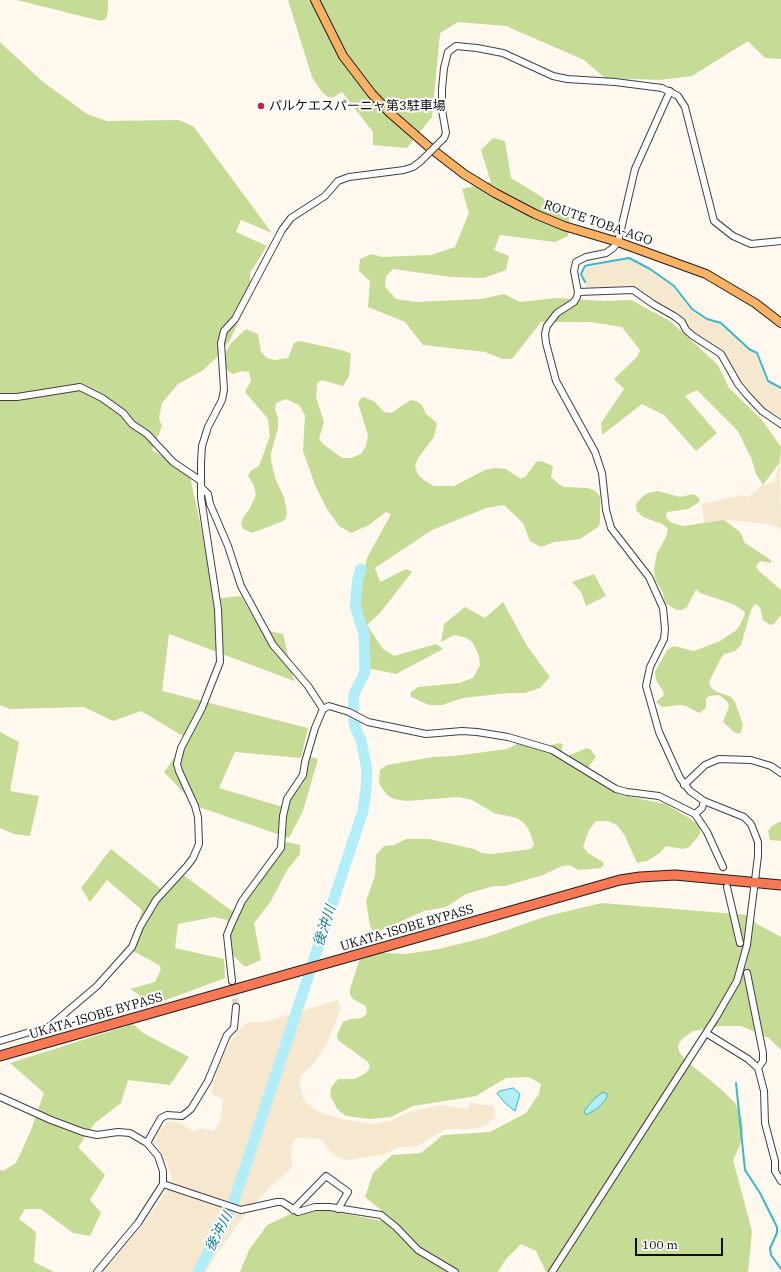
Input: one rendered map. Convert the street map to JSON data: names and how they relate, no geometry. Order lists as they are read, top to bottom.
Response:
{
  "streets": {
    "highway": ["UKATA-ISOBE BYPASS"],
    "main road": ["ROUTE TOBA-AGO"]
  },
  "water": ["後沖川"],
  "places": ["パルケエスパーニャ第3駐車場"],
  "scale_bar": "100 m"
}
